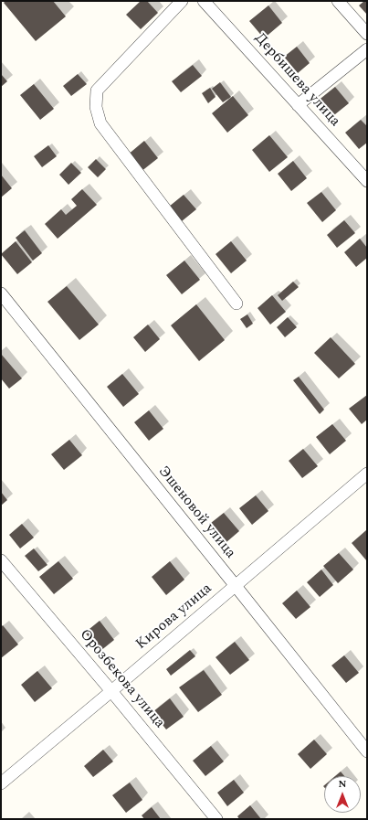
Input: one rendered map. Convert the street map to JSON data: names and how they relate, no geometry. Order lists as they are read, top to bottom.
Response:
{
  "streets": {
    "street": [
      "Дербишева улица",
      "Эшеновой улица",
      "Кирова улица",
      "Орозбекова улица"
    ]
  },
  "crossings": [
    ["Эшеновой улица", "Кирова улица"],
    ["Кирова улица", "Орозбекова улица"]
  ],
  "north": "top"
}
